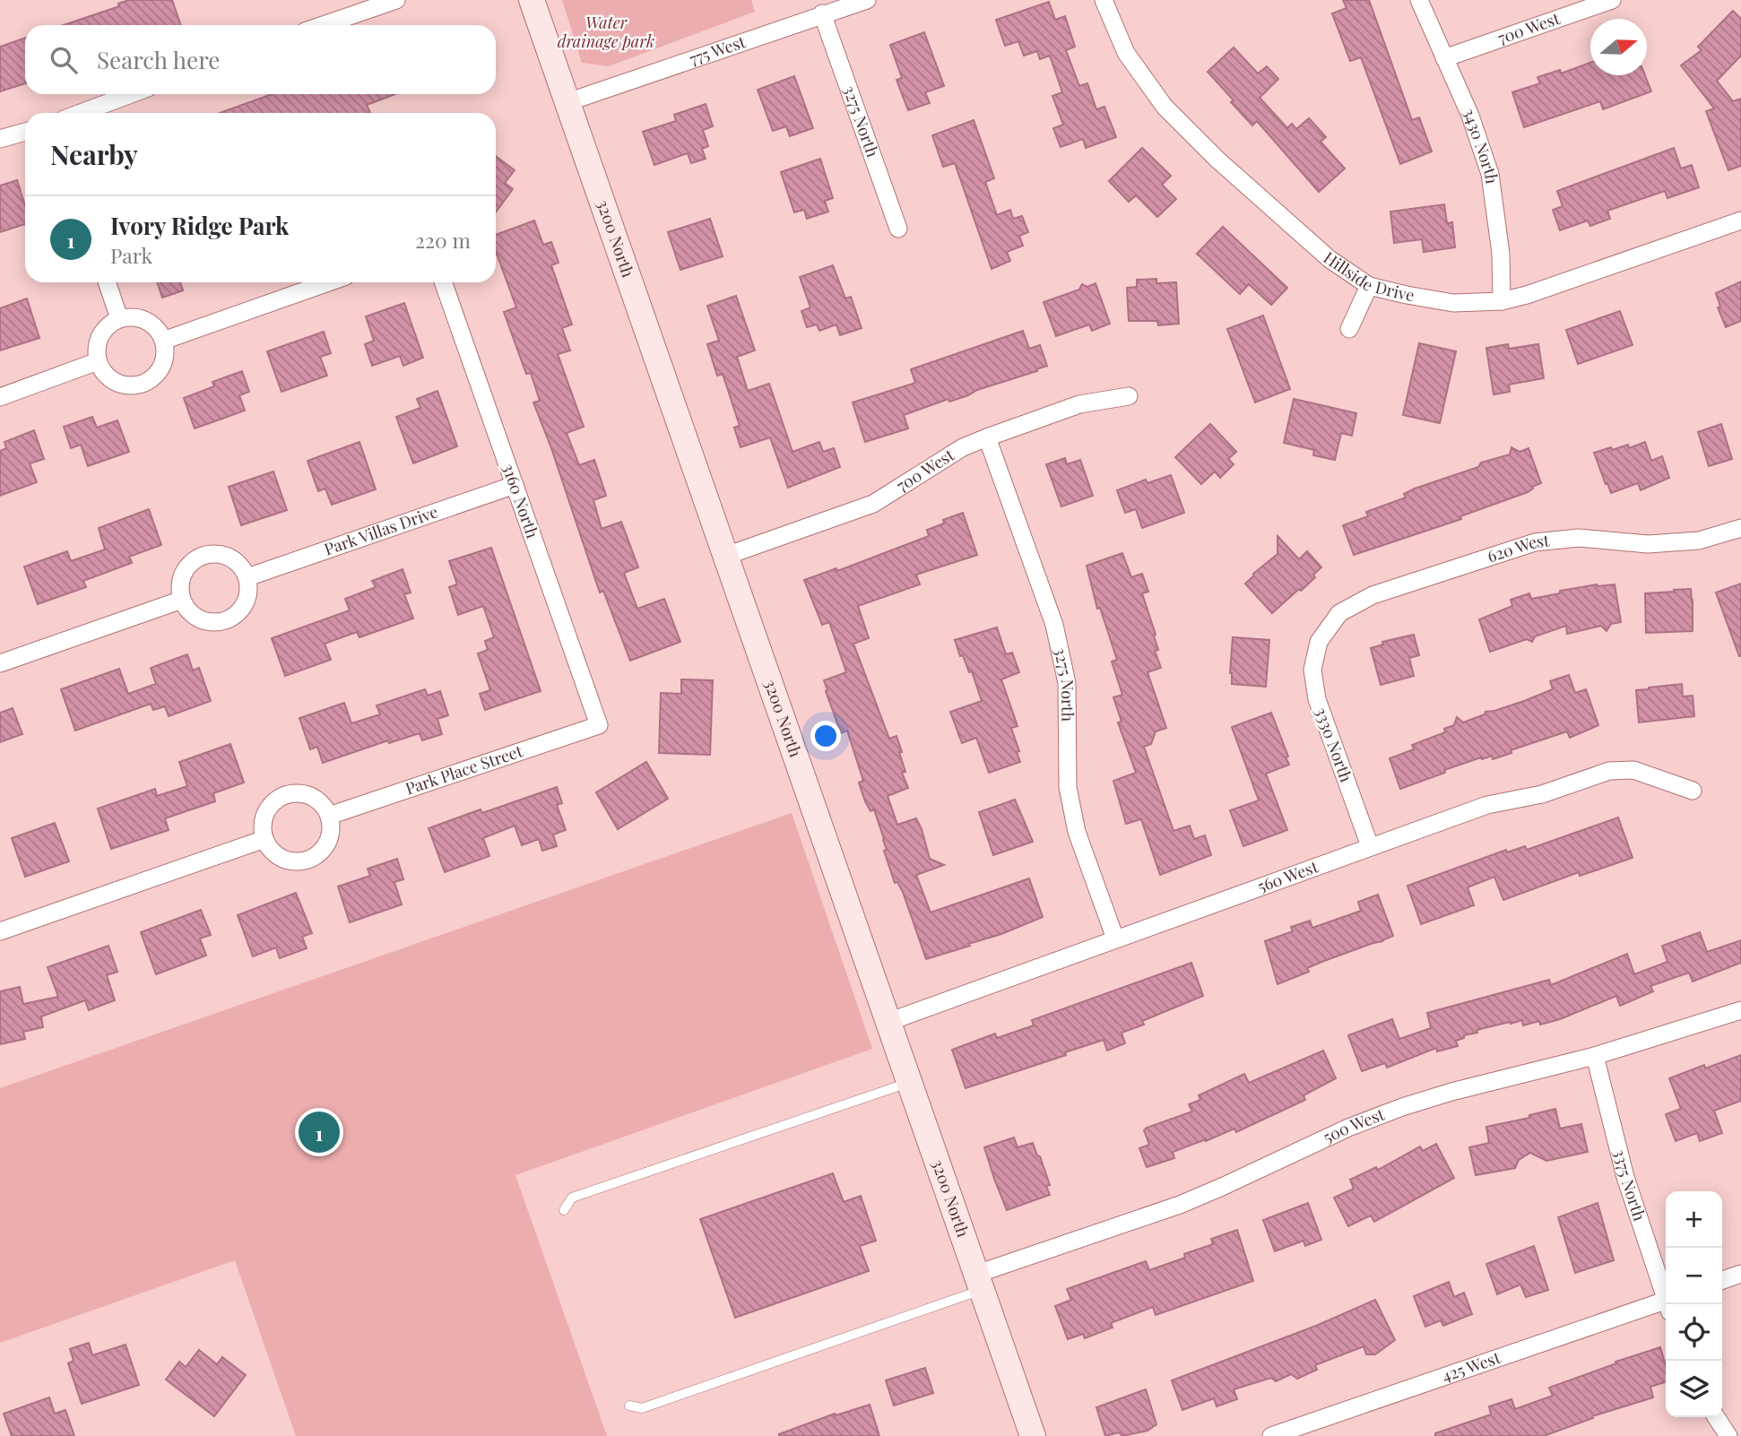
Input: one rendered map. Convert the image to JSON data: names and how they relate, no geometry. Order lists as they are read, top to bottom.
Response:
{
  "streets": {
    "street": [
      "700 West",
      "775 West",
      "3275 North",
      "3430 North",
      "3200 North",
      "Hillside Drive",
      "3160 North",
      "Park Villas Drive",
      "620 West",
      "3330 North",
      "Park Place Street",
      "560 West",
      "500 West",
      "3375 North",
      "425 West"
    ]
  },
  "crossings": [
    ["700 West", "3275 North"],
    ["700 West", "3430 North"],
    ["700 West", "3200 North"],
    ["775 West", "3275 North"],
    ["775 West", "3200 North"],
    ["3275 North", "560 West"],
    ["3430 North", "Hillside Drive"],
    ["3200 North", "560 West"],
    ["3200 North", "500 West"],
    ["3160 North", "Park Villas Drive"],
    ["3160 North", "Park Place Street"],
    ["620 West", "3330 North"],
    ["3330 North", "560 West"],
    ["500 West", "3375 North"]
  ],
  "parks": ["Water drainage park"],
  "north": "right",
  "page": {
    "search": "Search here",
    "heading": "Nearby",
    "list": [
      {
        "mark": "1",
        "name": "Ivory Ridge Park",
        "note": "Park",
        "value": "220 m"
      }
    ],
    "pins": "1",
    "map_buttons": ["+", "−"]
  }
}
